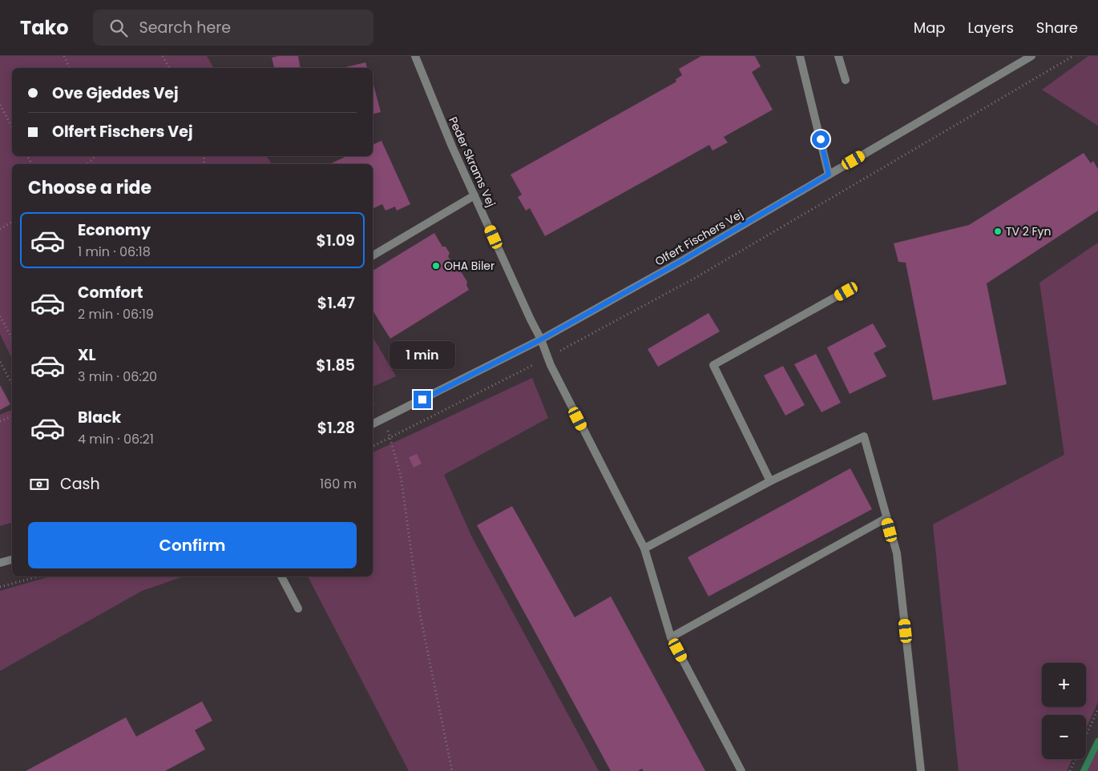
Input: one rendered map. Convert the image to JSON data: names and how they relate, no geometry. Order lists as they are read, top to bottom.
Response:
{
  "streets": {
    "street": ["Peder Skrams Vej", "Olfert Fischers Vej"]
  },
  "crossings": [
    ["Peder Skrams Vej", "Olfert Fischers Vej"]
  ],
  "places": ["TV 2 Fyn", "OHA Biler"],
  "page": {
    "header": "Tako",
    "search": "Search here",
    "nav": ["Map", "Layers", "Share"],
    "banner": ["Ove Gjeddes Vej", "Olfert Fischers Vej"],
    "heading": "Choose a ride",
    "list": [
      {
        "name": "Economy",
        "note": "1 min · 06:18",
        "value": "$1.09"
      },
      {
        "name": "Comfort",
        "note": "2 min · 06:19",
        "value": "$1.47"
      },
      {
        "name": "XL",
        "note": "3 min · 06:20",
        "value": "$1.85"
      },
      {
        "name": "Black",
        "note": "4 min · 06:21",
        "value": "$1.28"
      }
    ],
    "bubble": "1 min",
    "pay": ["Cash", "160 m"],
    "buttons": "Confirm",
    "map_buttons": ["+", "−"]
  }
}
